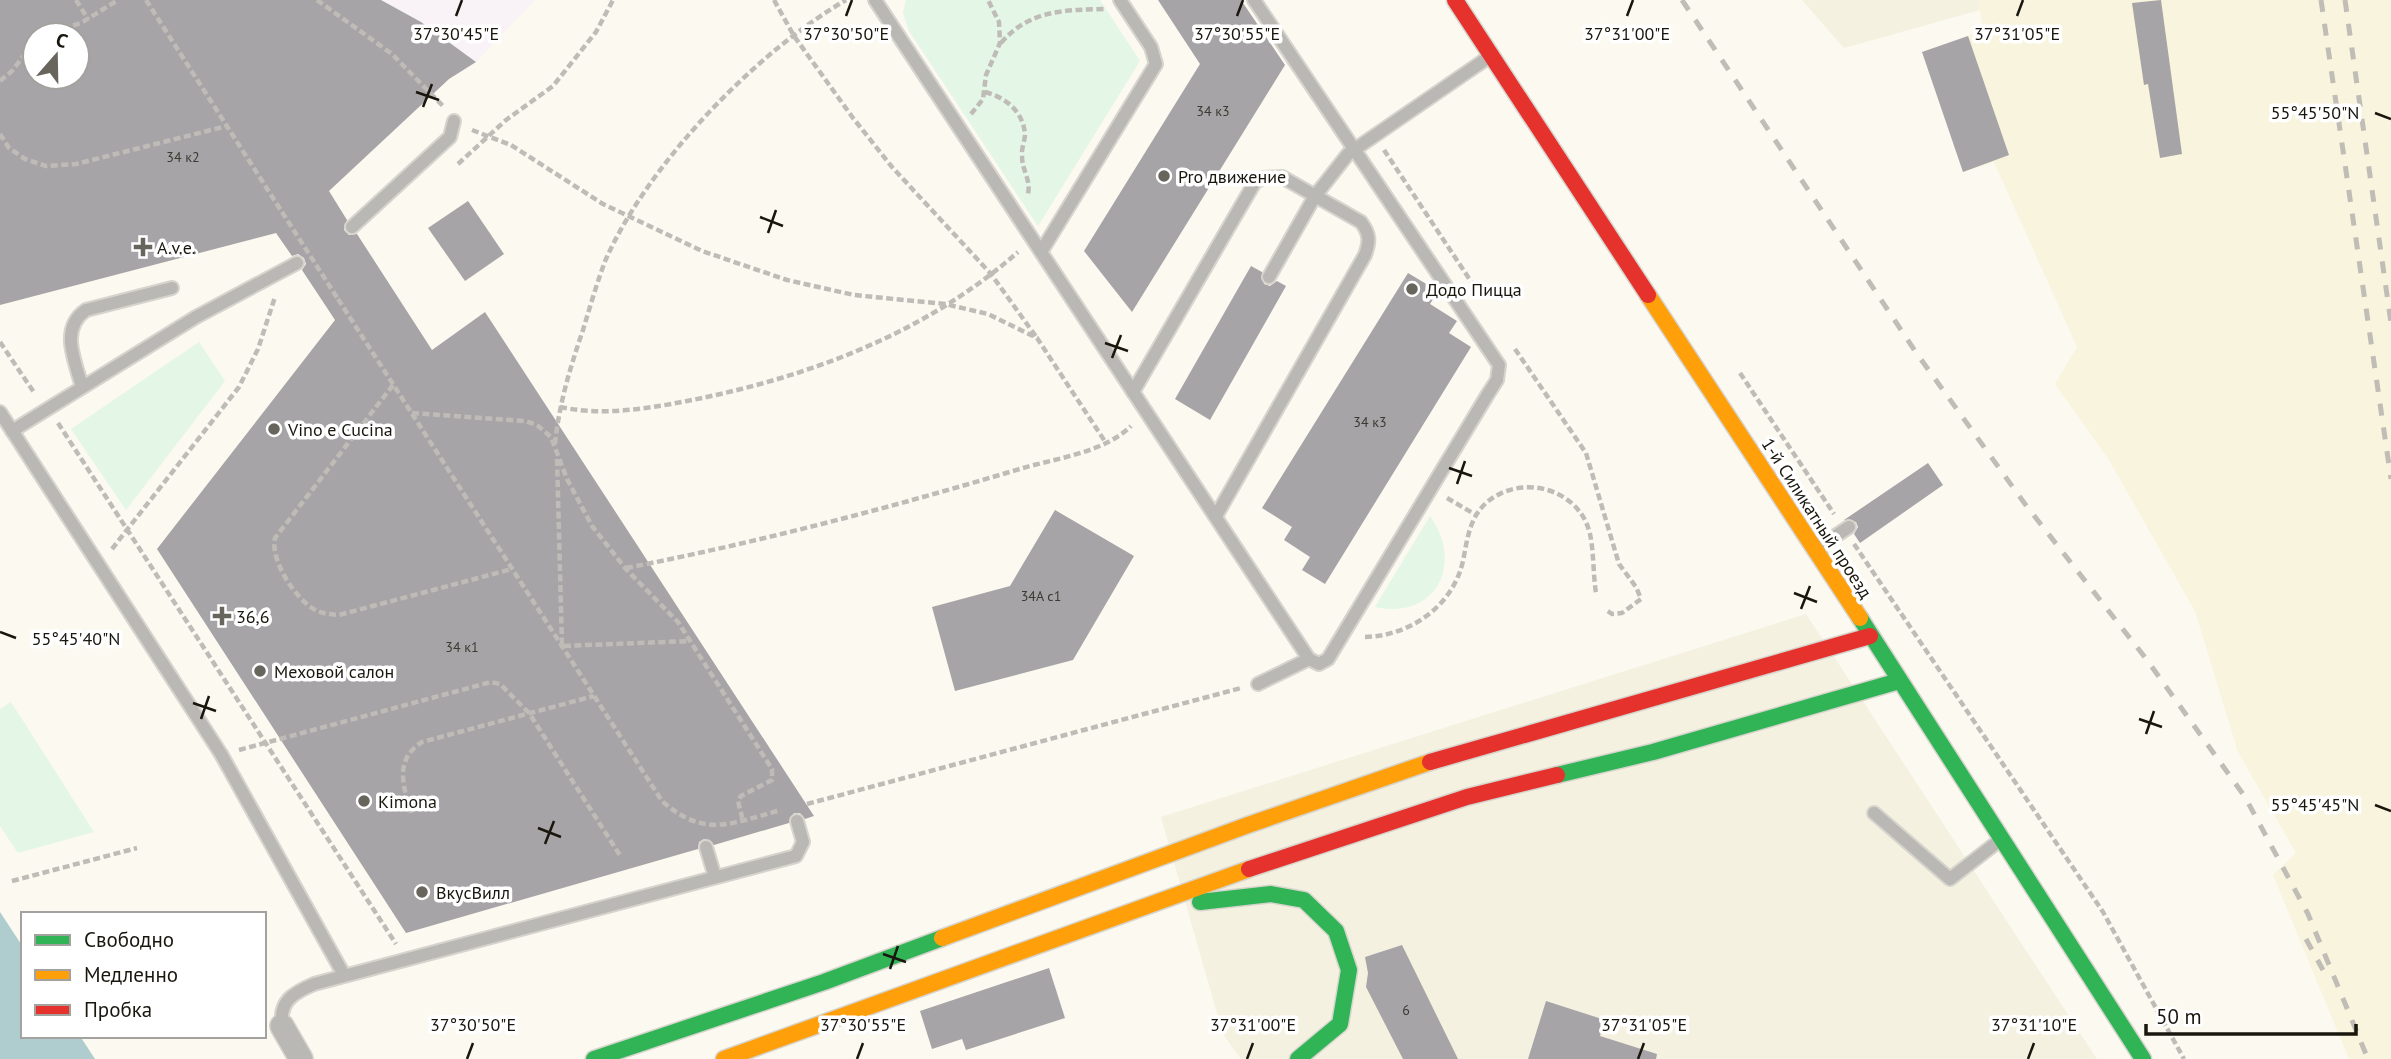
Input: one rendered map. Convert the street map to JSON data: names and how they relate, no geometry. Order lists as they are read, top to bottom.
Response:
{
  "streets": {
    "street": ["1-й Силикатный проезд"]
  },
  "places": {
    "other": [
      "Pro движение",
      "Додо Пицца",
      "Vino e Cucina",
      "Меховой салон",
      "Kimona",
      "ВкусВилл"
    ],
    "health": ["A.v.e.", "36,6"]
  },
  "house_numbers": [
    "34 к3",
    "34 к2",
    "34 к3",
    "34А с1",
    "34 к1",
    "6"
  ],
  "legend": ["Свободно", "Медленно", "Пробка"],
  "scale_bar": "50 m",
  "north": "top",
  "coordinates": [
    "37°30'45\"E",
    "37°30'50\"E",
    "37°30'55\"E",
    "37°31'00\"E",
    "37°31'05\"E",
    "55°45'50\"N",
    "55°45'40\"N",
    "55°45'45\"N",
    "37°31'10\"E"
  ]
}
